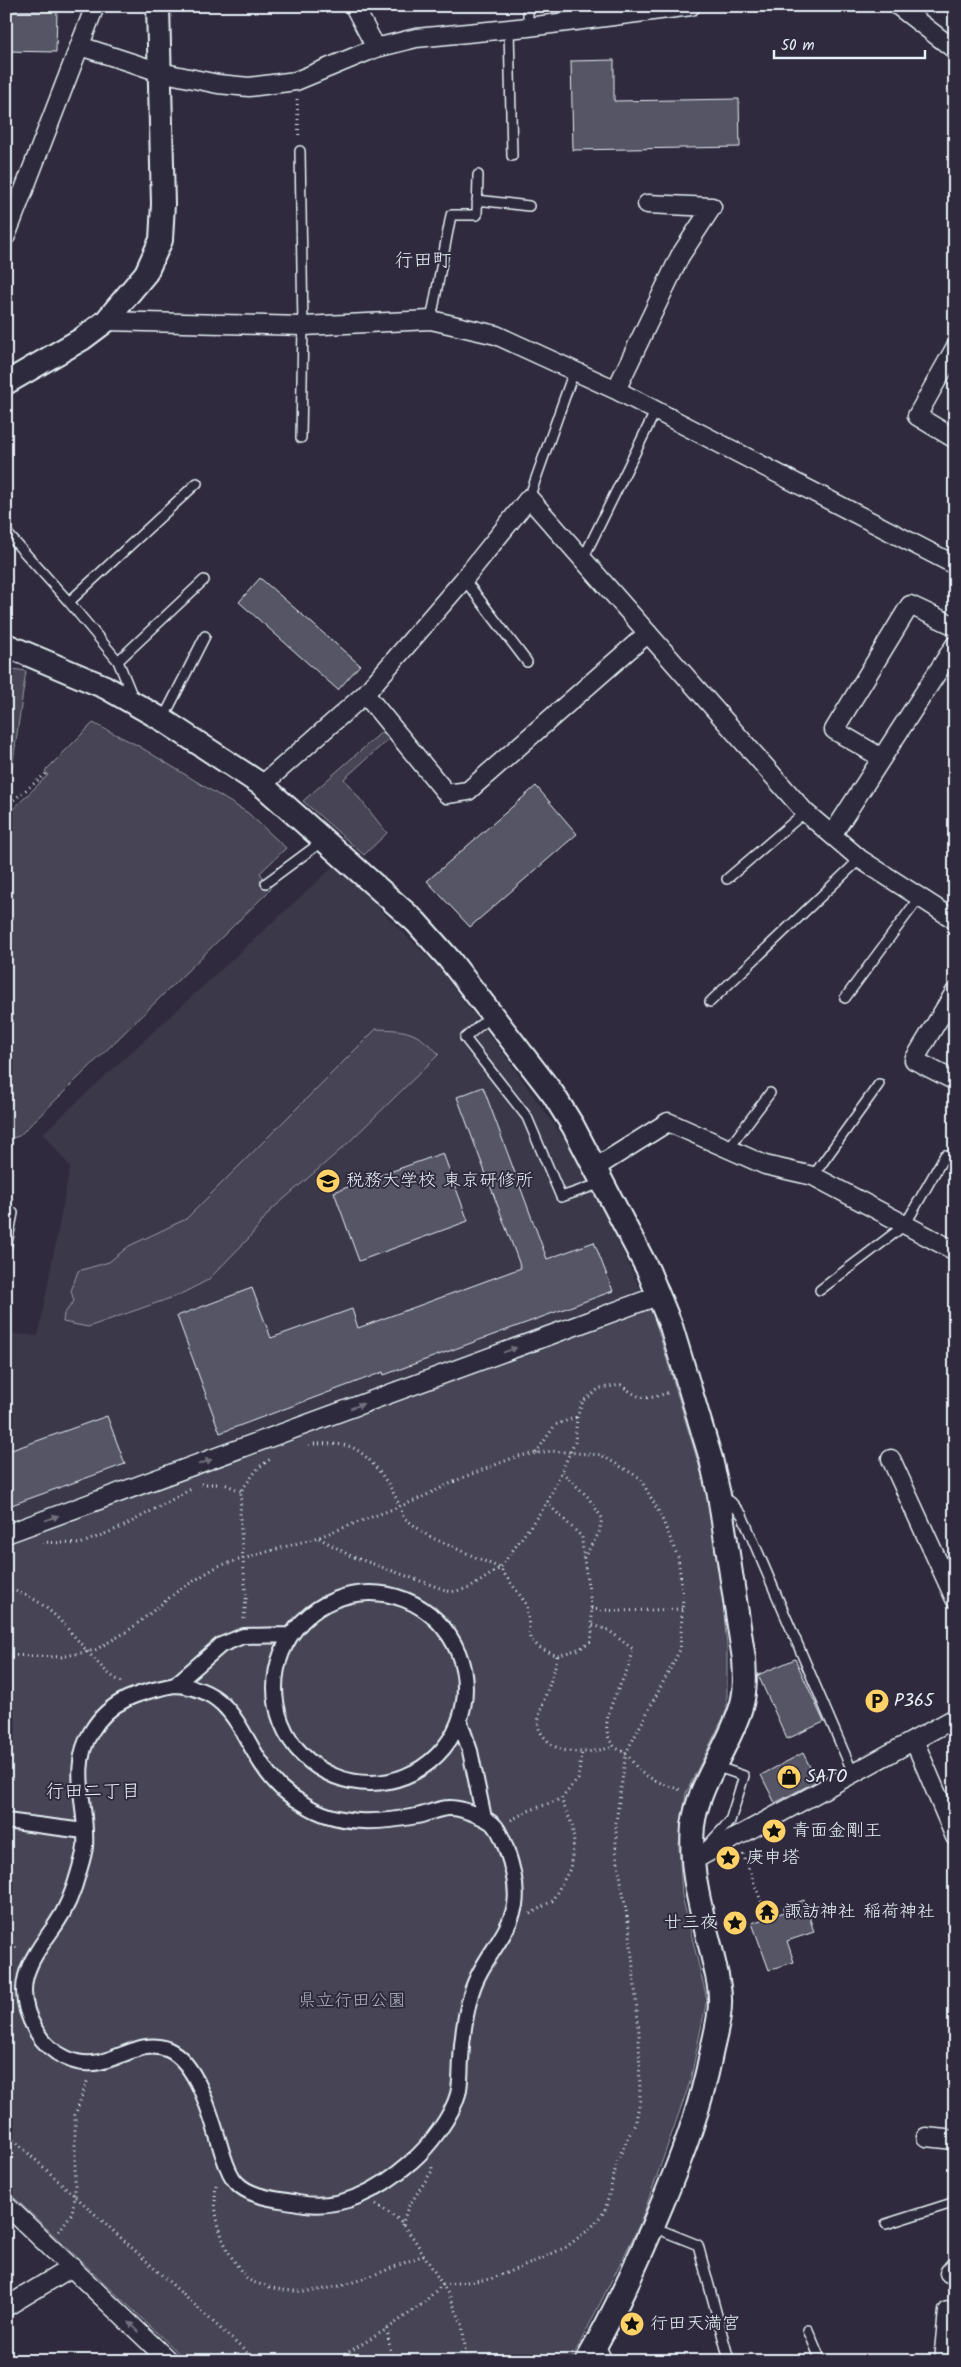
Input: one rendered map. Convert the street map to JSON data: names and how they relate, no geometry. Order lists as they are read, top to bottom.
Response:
{
  "districts": ["行田町", "行田二丁目"],
  "parks": ["県立行田公園"],
  "places": {
    "school or university": ["税務大学校 東京研修所"],
    "parking": ["P365"],
    "shop": ["SATO"],
    "place": [
      "青面金剛王",
      "庚申塔",
      "廿三夜",
      "行田天満宮"
    ],
    "temple": ["諏訪神社 稲荷神社"]
  },
  "scale_bar": "50 m"
}
